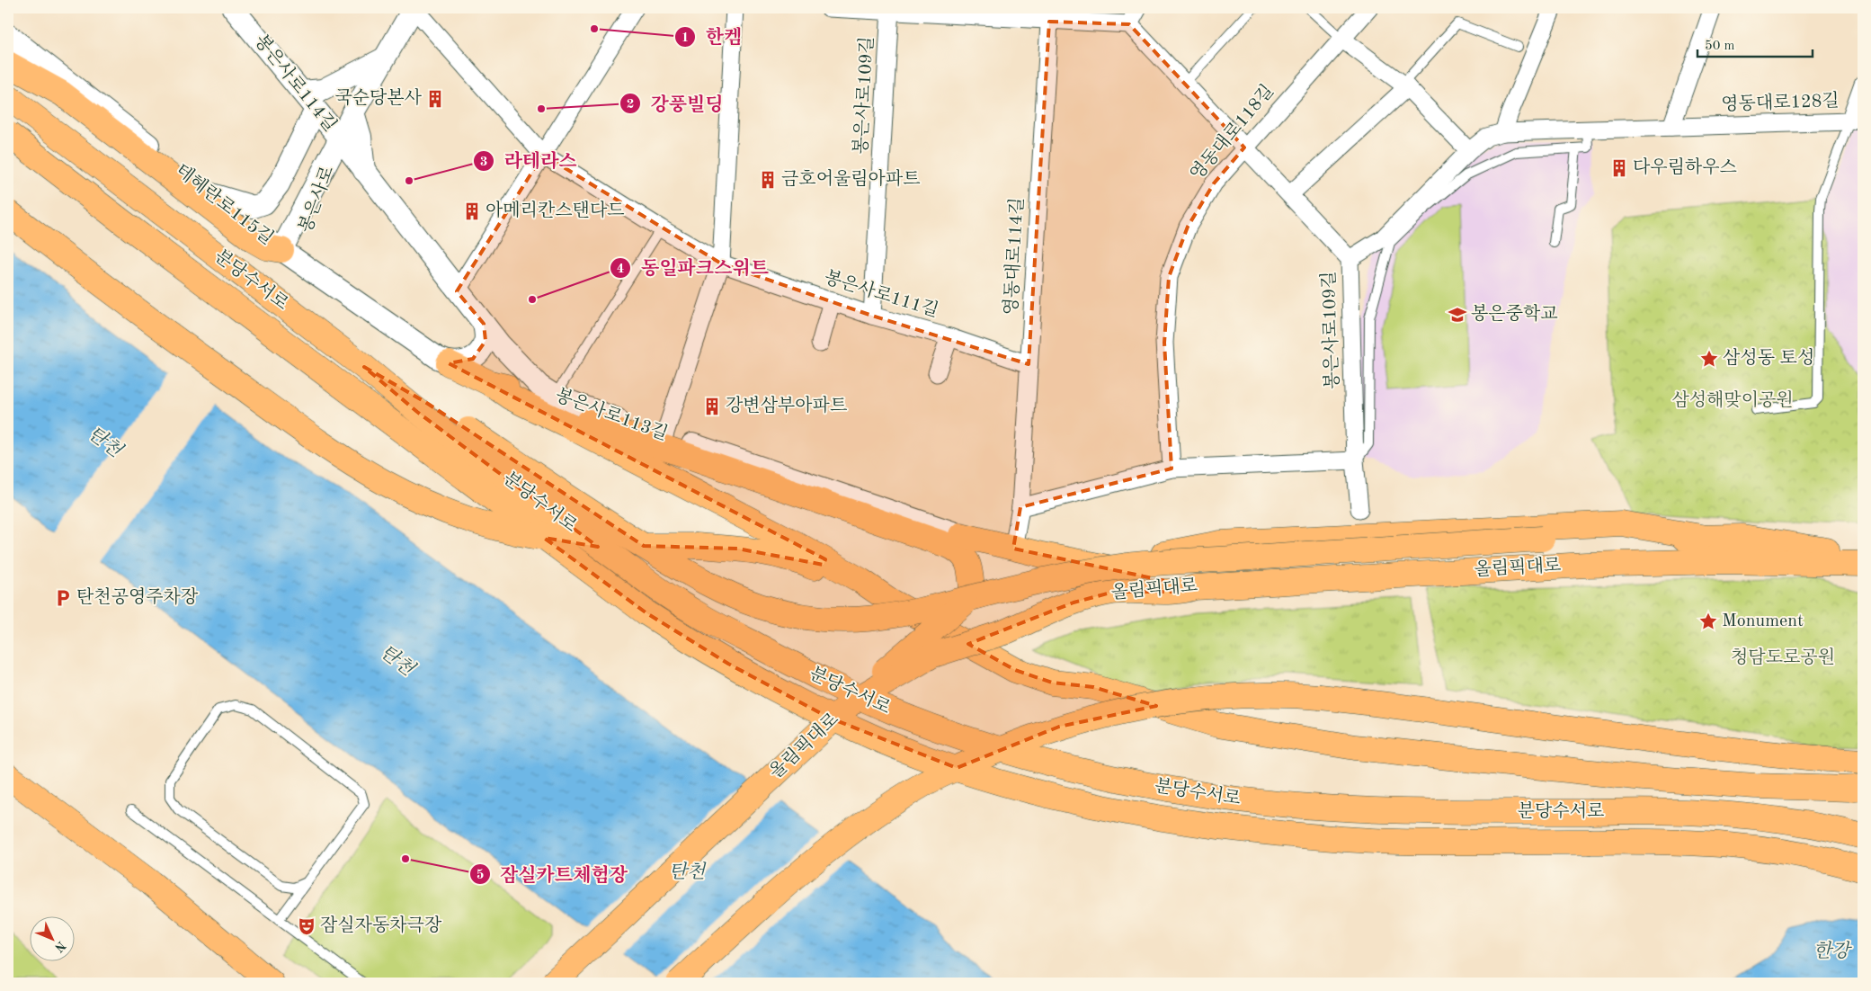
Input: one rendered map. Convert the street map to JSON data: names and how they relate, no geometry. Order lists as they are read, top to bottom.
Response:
{
  "streets": {
    "highway": ["분당수서로", "올림픽대로"],
    "street": [
      "봉은사로114길",
      "봉은사로109길",
      "영동대로128길",
      "영동대로118길",
      "봉은사로",
      "테헤란로115길",
      "영동대로114길",
      "봉은사로111길",
      "봉은사로113길"
    ]
  },
  "crossings": [
    ["봉은사로114길", "봉은사로"],
    ["봉은사로114길", "봉은사로113길"],
    ["봉은사로109길", "영동대로118길"],
    ["봉은사로109길", "영동대로114길"],
    ["봉은사로109길", "봉은사로111길"],
    ["봉은사로", "테헤란로115길"],
    ["봉은사로", "봉은사로111길"],
    ["봉은사로", "봉은사로113길"],
    ["영동대로114길", "봉은사로111길"]
  ],
  "water": ["탄천", "한강"],
  "parks": ["삼성해맞이공원", "청담도로공원"],
  "places": {
    "other": [
      "한켐",
      "강풍빌딩",
      "라테라스",
      "동일파크스위트",
      "잠실카트체험장"
    ],
    "building": [
      "국순당본사",
      "다우림하우스",
      "금호어울림아파트",
      "아메리칸스탠다드",
      "강변삼부아파트"
    ],
    "school or university": ["봉은중학교"],
    "place": ["삼성동 토성", "Monument"],
    "parking": ["탄천공영주차장"],
    "theatre": ["잠실자동차극장"]
  },
  "scale_bar": "50 m",
  "north": "bottom right"
}
